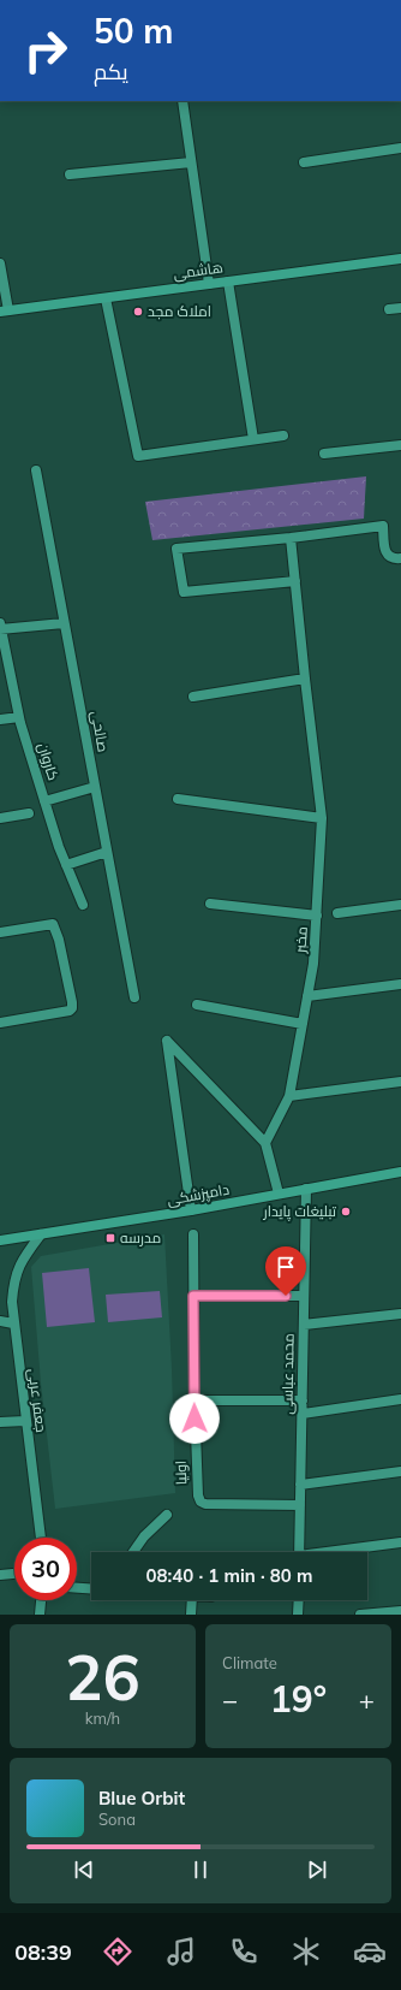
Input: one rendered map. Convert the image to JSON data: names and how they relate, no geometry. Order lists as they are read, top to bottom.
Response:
{
  "streets": {
    "main road": ["هاشمی", "دامپزشکی"],
    "street": [
      "صالحی",
      "کاروان",
      "مخبر",
      "محمد عباسی",
      "جعفر عربی",
      "اولیا"
    ]
  },
  "crossings": [
    ["دامپزشکی", "محمد عباسی"],
    ["دامپزشکی", "جعفر عربی"],
    ["محمد عباسی", "اولیا"]
  ],
  "places": {
    "other": ["املاک مجد", "تبلیغات پایدار"],
    "transit": ["مدرسه"]
  },
  "page": {
    "turn": ["50 m", "یکم"],
    "limit": "30",
    "trip": "08:40 · 1 min · 80 m",
    "tile": [
      ["26", "km/h"],
      "Climate"
    ],
    "heat": ["−", "19°", "+"],
    "song": ["Blue Orbit", "Sona"],
    "tabs": "08:39"
  }
}
